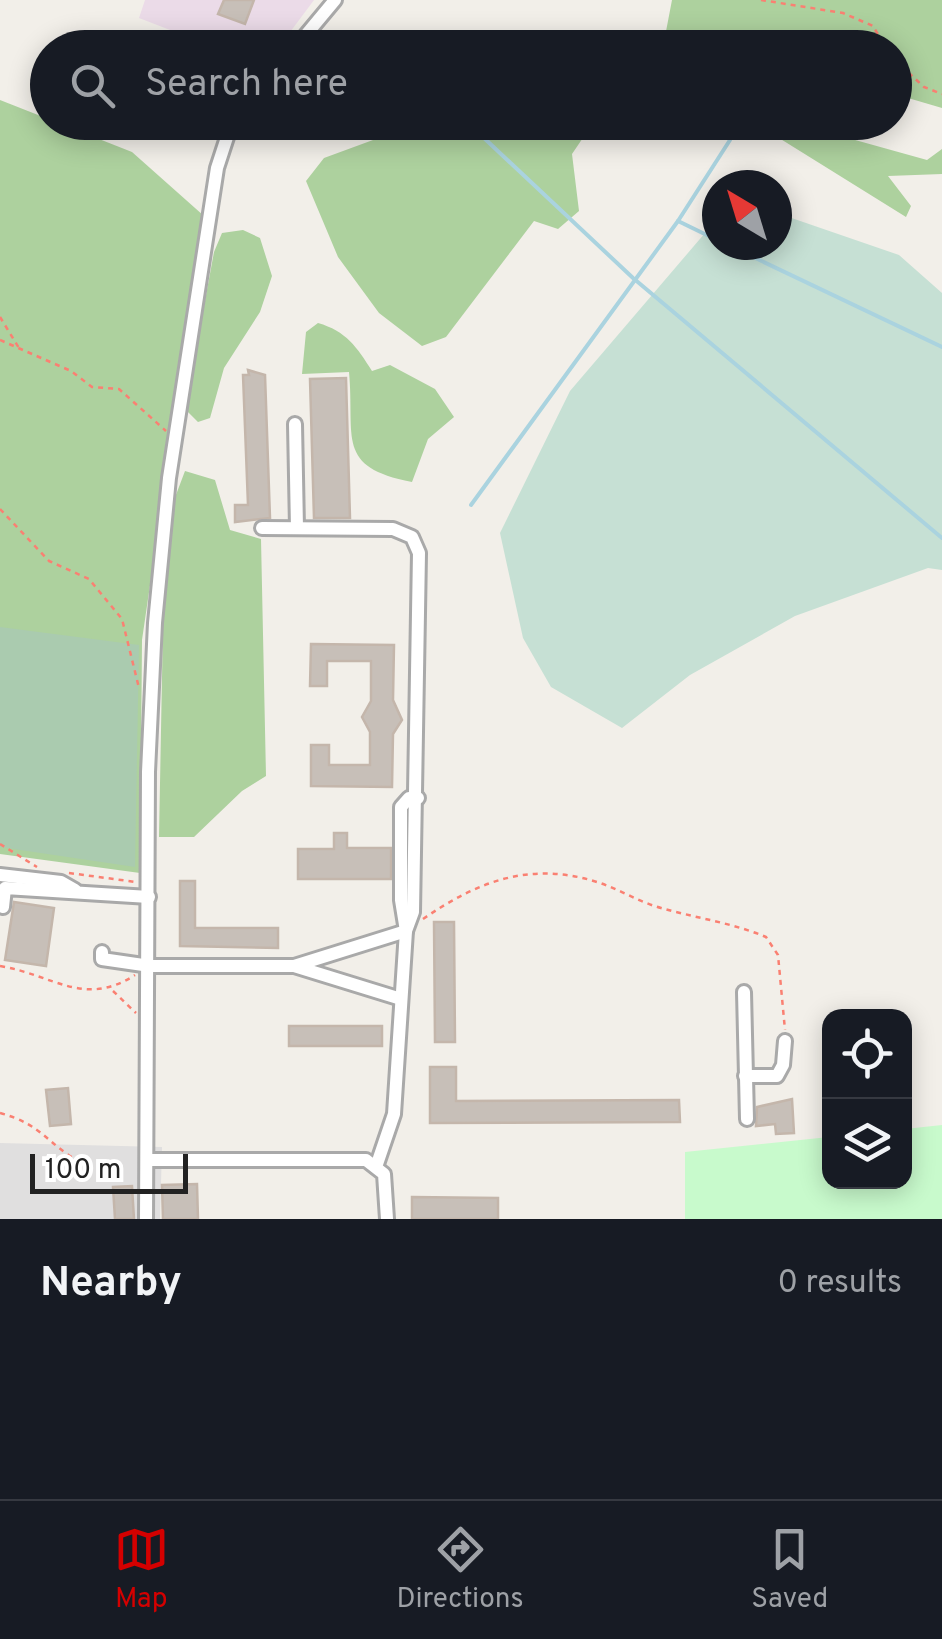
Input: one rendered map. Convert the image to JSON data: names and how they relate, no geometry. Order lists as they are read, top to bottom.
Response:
{
  "scale_bar": "100 m",
  "north": "top left",
  "page": {
    "search": "Search here",
    "scale": "100 m",
    "heading": ["Nearby", "0 results"],
    "nav": ["Map", "Directions", "Saved"]
  }
}
